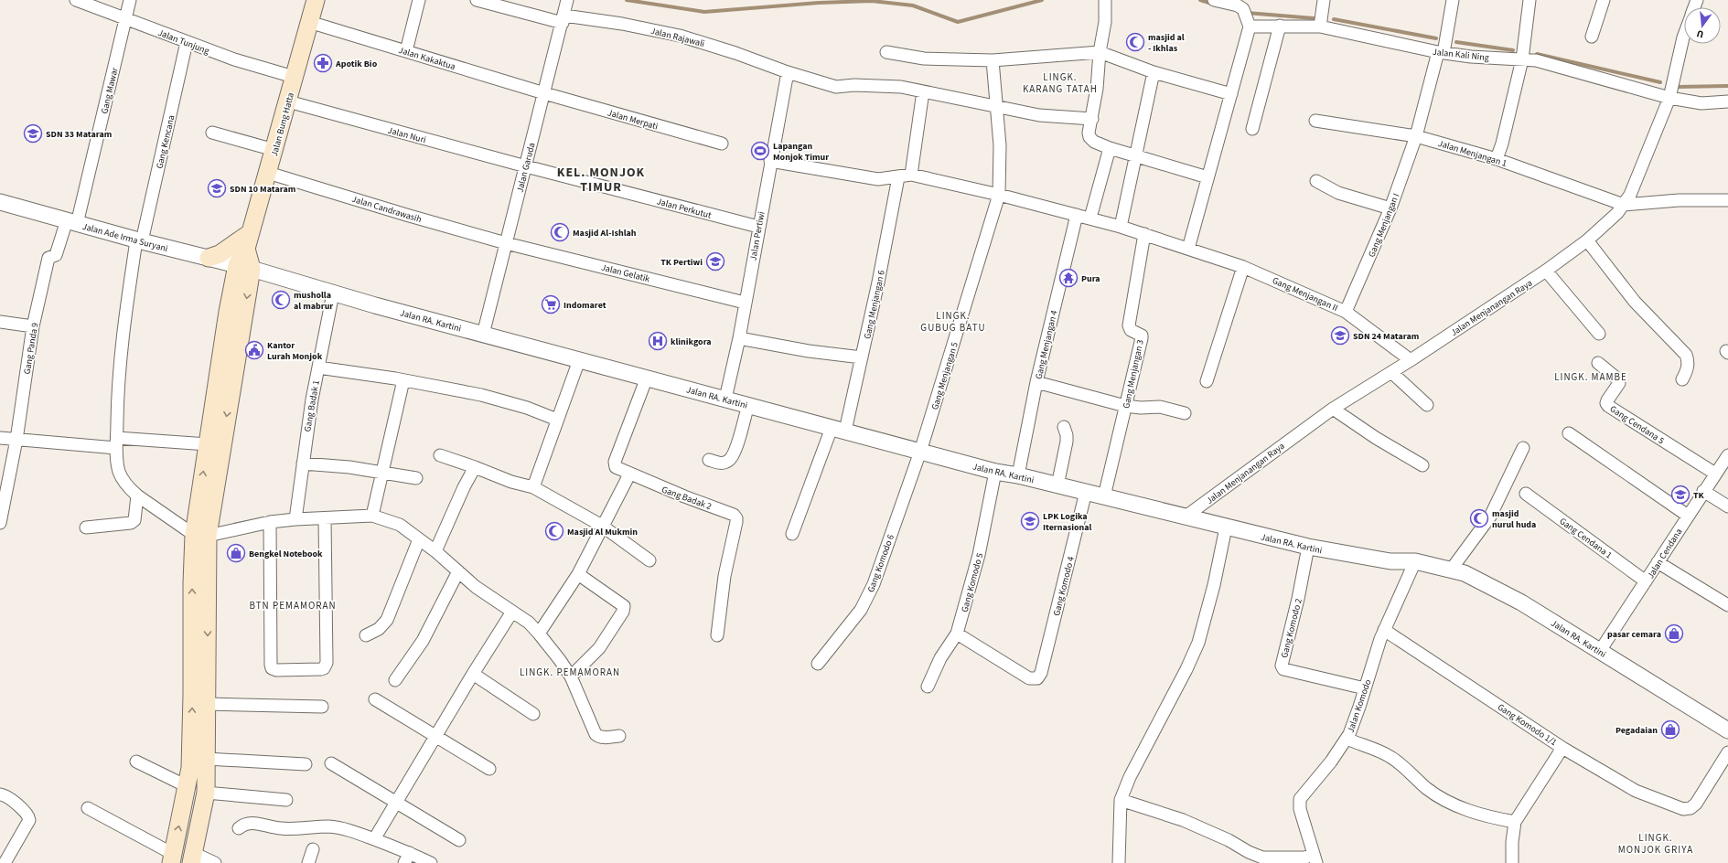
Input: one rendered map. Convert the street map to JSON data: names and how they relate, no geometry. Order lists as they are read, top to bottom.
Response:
{
  "streets": {
    "main road": ["Jalan Bung Hatta"],
    "street": [
      "Jalan Rajawali",
      "Jalan Tunjung",
      "Jalan Kali Ning",
      "Jalan Kakaktua",
      "Gang Mawar",
      "Jalan Merpati",
      "Jalan Nuri",
      "Gang Kencana",
      "Jalan Menjangan 1",
      "Jalan Garuda",
      "Jalan Perkutut",
      "Jalan Candrawasih",
      "Gang Menjangan I",
      "Jalan Pertiwi",
      "Jalan Ade Irma Suryani",
      "Jalan Gelatik",
      "Gang Menjangan II",
      "Gang Menjangan 6",
      "Jalan Menjanangan Raya",
      "Jalan RA. Kartini",
      "Gang Menjangan 4",
      "Gang Panda 9",
      "Gang Menjangan 3",
      "Gang Menjangan 5",
      "Gang Badak 1",
      "Gang Cendana 5",
      "Gang Badak 2",
      "Gang Cendana 1",
      "Jalan Cendana",
      "Gang Komodo 6",
      "Gang Komodo 5",
      "Gang Komodo 4",
      "Gang Komodo 2",
      "Jalan Komodo",
      "Gang Komodo 1/1"
    ]
  },
  "crossings": [
    ["Jalan Rajawali", "Jalan Garuda"],
    ["Jalan Rajawali", "Jalan Pertiwi"],
    ["Jalan Rajawali", "Gang Menjangan 5"],
    ["Jalan Tunjung", "Gang Mawar"],
    ["Jalan Tunjung", "Jalan Bung Hatta"],
    ["Jalan Tunjung", "Gang Kencana"],
    ["Jalan Kali Ning", "Gang Menjangan I"],
    ["Jalan Kali Ning", "Jalan Menjanangan Raya"],
    ["Jalan Kakaktua", "Jalan Merpati"],
    ["Jalan Kakaktua", "Jalan Bung Hatta"],
    ["Jalan Kakaktua", "Jalan Garuda"],
    ["Gang Mawar", "Jalan Ade Irma Suryani"],
    ["Gang Mawar", "Gang Panda 9"],
    ["Jalan Merpati", "Jalan Garuda"],
    ["Jalan Bung Hatta", "Jalan Nuri"],
    ["Jalan Bung Hatta", "Jalan Candrawasih"],
    ["Jalan Nuri", "Jalan Garuda"],
    ["Jalan Nuri", "Jalan Perkutut"],
    ["Gang Kencana", "Jalan Ade Irma Suryani"],
    ["Jalan Menjangan 1", "Gang Menjangan I"],
    ["Jalan Menjangan 1", "Jalan Menjanangan Raya"],
    ["Jalan Garuda", "Jalan Perkutut"],
    ["Jalan Garuda", "Jalan Candrawasih"],
    ["Jalan Garuda", "Jalan Gelatik"],
    ["Jalan Garuda", "Jalan RA. Kartini"],
    ["Jalan Perkutut", "Jalan Pertiwi"],
    ["Jalan Candrawasih", "Jalan Gelatik"],
    ["Gang Menjangan I", "Gang Menjangan II"],
    ["Jalan Pertiwi", "Jalan Gelatik"],
    ["Jalan Pertiwi", "Jalan RA. Kartini"],
    ["Jalan Ade Irma Suryani", "Jalan RA. Kartini"],
    ["Gang Menjangan II", "Jalan Menjanangan Raya"],
    ["Gang Menjangan II", "Gang Menjangan 4"],
    ["Gang Menjangan II", "Gang Menjangan 3"],
    ["Gang Menjangan II", "Gang Menjangan 5"],
    ["Gang Menjangan 6", "Jalan RA. Kartini"],
    ["Jalan Menjanangan Raya", "Jalan RA. Kartini"],
    ["Jalan RA. Kartini", "Gang Menjangan 4"],
    ["Jalan RA. Kartini", "Gang Menjangan 3"],
    ["Jalan RA. Kartini", "Gang Menjangan 5"],
    ["Jalan RA. Kartini", "Gang Badak 1"],
    ["Jalan RA. Kartini", "Gang Badak 2"],
    ["Jalan RA. Kartini", "Jalan Cendana"],
    ["Jalan RA. Kartini", "Gang Komodo 6"],
    ["Jalan RA. Kartini", "Gang Komodo 5"],
    ["Jalan RA. Kartini", "Gang Komodo 4"],
    ["Jalan RA. Kartini", "Gang Komodo 2"],
    ["Jalan RA. Kartini", "Jalan Komodo"],
    ["Gang Menjangan 5", "Gang Komodo 6"],
    ["Gang Cendana 5", "Jalan Cendana"],
    ["Gang Cendana 1", "Jalan Cendana"],
    ["Gang Komodo 5", "Gang Komodo 4"],
    ["Gang Komodo 2", "Jalan Komodo"],
    ["Jalan Komodo", "Gang Komodo 1/1"]
  ],
  "districts": [
    "LINGK. KARANG TATAH",
    "KEL. MONJOK TIMUR",
    "LINGK. GUBUG BATU",
    "LINGK. MAMBE",
    "BTN PEMAMORAN",
    "LINGK. PEMAMORAN",
    "LINGK. MONJOK GRIYA"
  ],
  "places": {
    "mosque": [
      "masjid al - Ikhlas",
      "Masjid Al-Ishlah",
      "musholla al mabrur",
      "masjid nurul huda",
      "Masjid Al Mukmin"
    ],
    "pharmacy": ["Apotik Bio"],
    "school or university": [
      "SDN 33 Mataram",
      "SDN 10 Mataram",
      "TK Pertiwi",
      "SDN 24 Mataram",
      "TK",
      "LPK Logika Iternasional"
    ],
    "sports": ["Lapangan Monjok Timur"],
    "temple": ["Pura"],
    "supermarket": ["Indomaret"],
    "hospital": ["klinikgora"],
    "public building": ["Kantor Lurah Monjok"],
    "shop": ["Bengkel Notebook", "pasar cemara", "Pegadaian"]
  },
  "north": "bottom"
}
